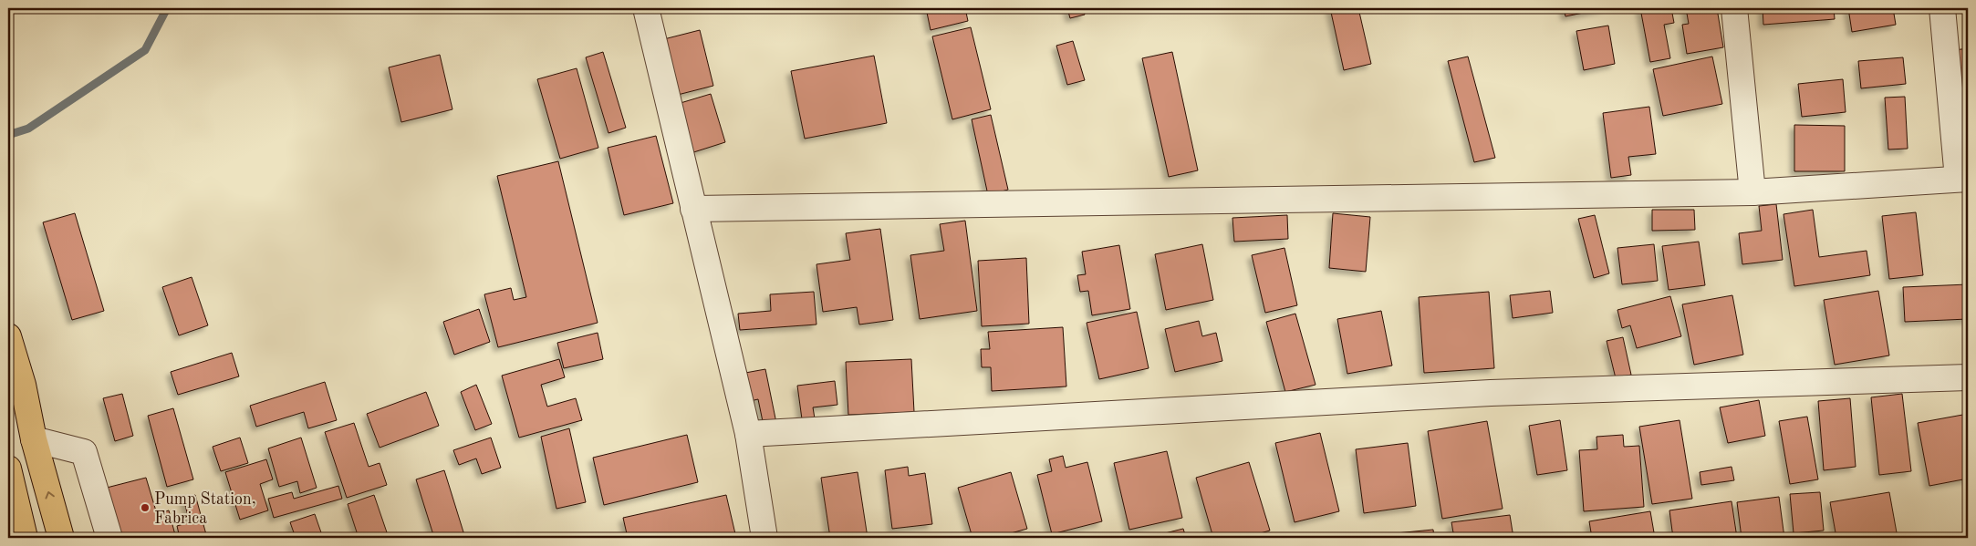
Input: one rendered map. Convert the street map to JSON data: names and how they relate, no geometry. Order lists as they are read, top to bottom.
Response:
{
  "places": ["Pump Station, Fabrica"]
}
